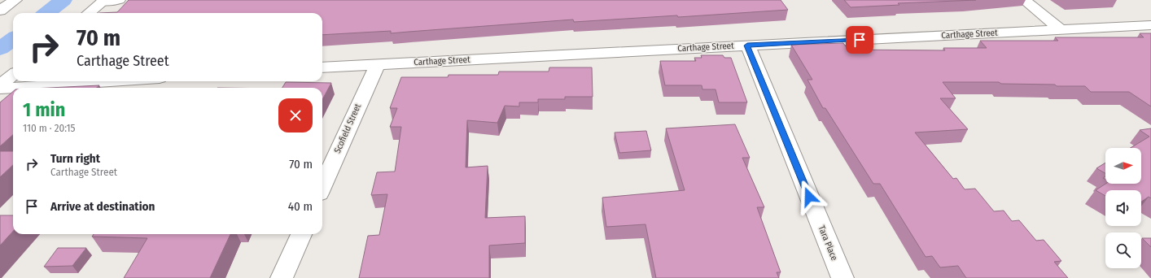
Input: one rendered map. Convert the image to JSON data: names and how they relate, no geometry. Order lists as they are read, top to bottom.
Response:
{
  "streets": {
    "street": ["Carthage Street", "Scofield Street", "Tara Place"]
  },
  "crossings": [
    ["Carthage Street", "Scofield Street"],
    ["Carthage Street", "Tara Place"]
  ],
  "north": "right",
  "page": {
    "turn": ["70 m", "Carthage Street"],
    "heading": ["1 min", "110 m · 20:15"],
    "list": [
      {
        "name": "Turn right",
        "note": "Carthage Street",
        "value": "70 m"
      },
      {
        "name": "Arrive at destination",
        "value": "40 m"
      }
    ]
  }
}
